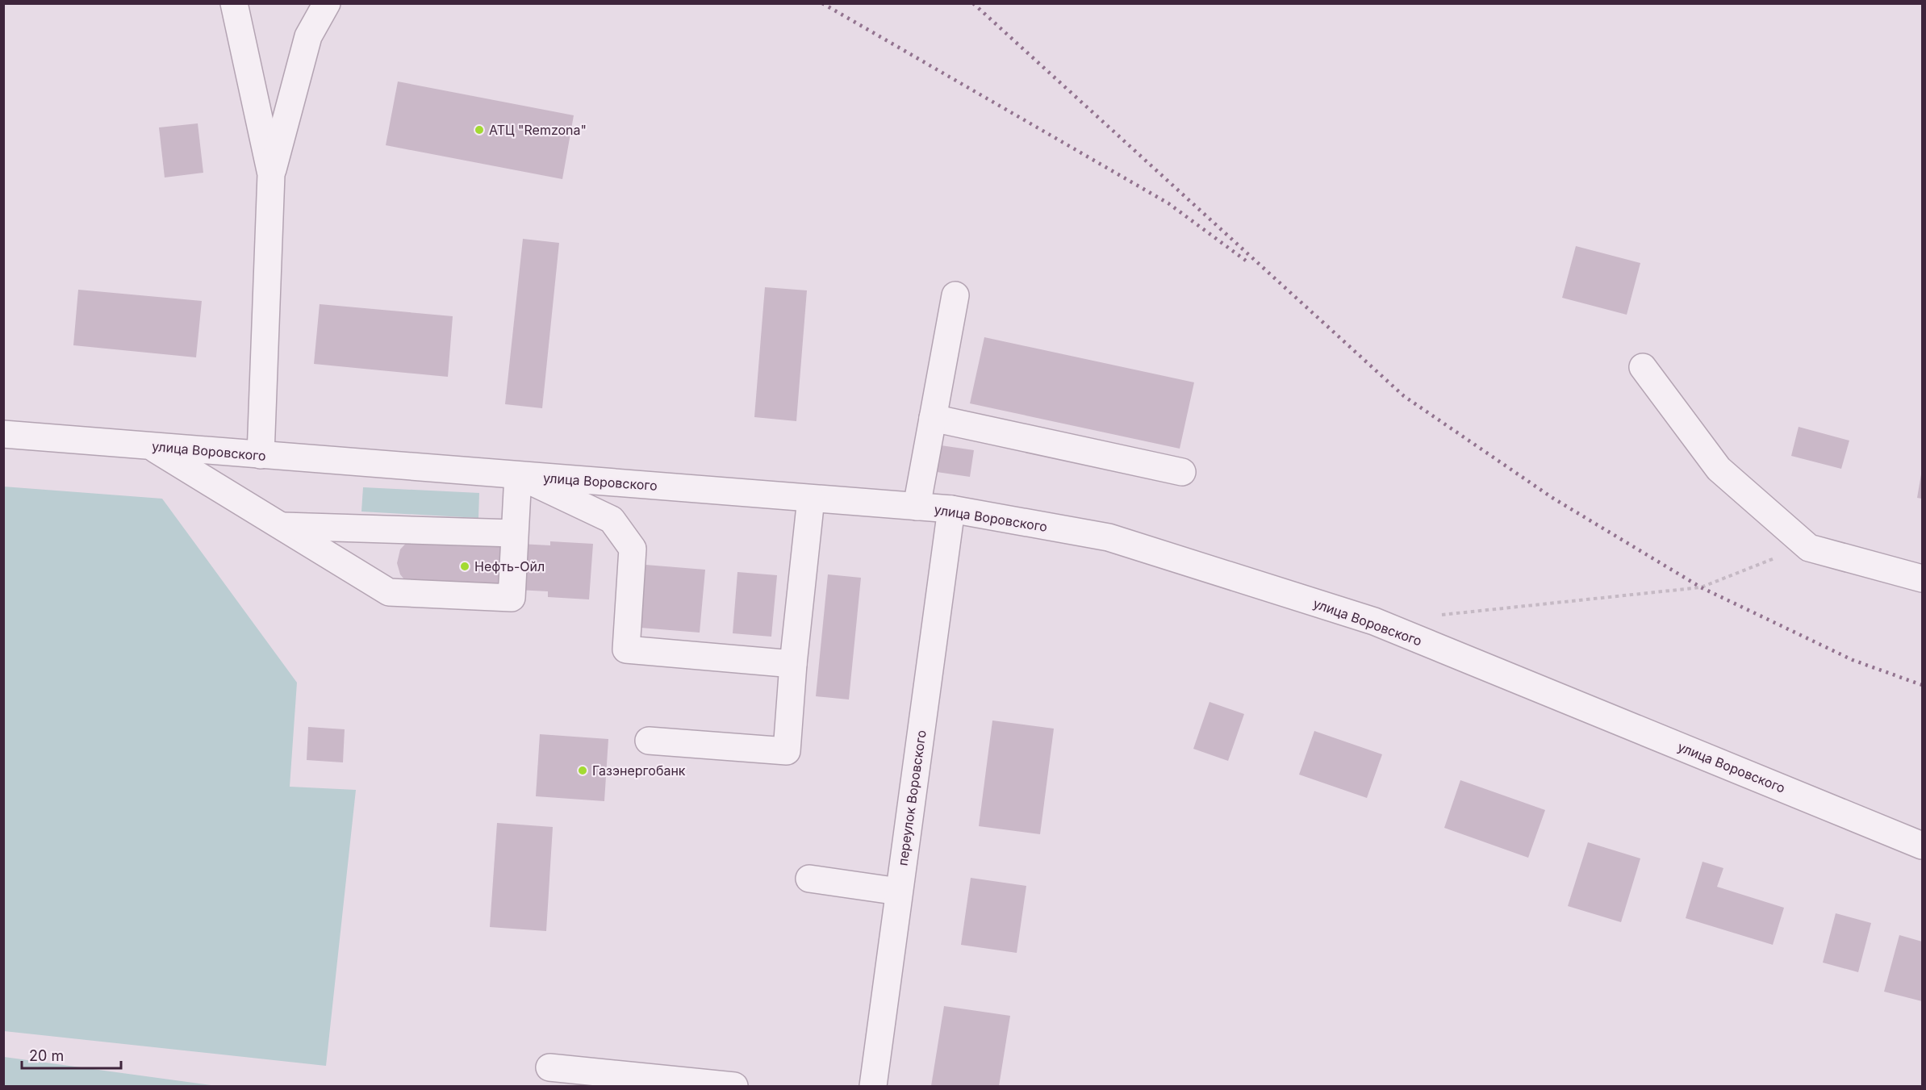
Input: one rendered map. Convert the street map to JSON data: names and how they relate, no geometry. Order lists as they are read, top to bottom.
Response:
{
  "streets": {
    "street": ["улица Воровского", "переулок Воровского"]
  },
  "crossings": [
    ["улица Воровского", "переулок Воровского"]
  ],
  "places": ["АТЦ \"Remzona\"", "Нефть-Ойл", "Газэнергобанк"],
  "scale_bar": "20 m"
}
